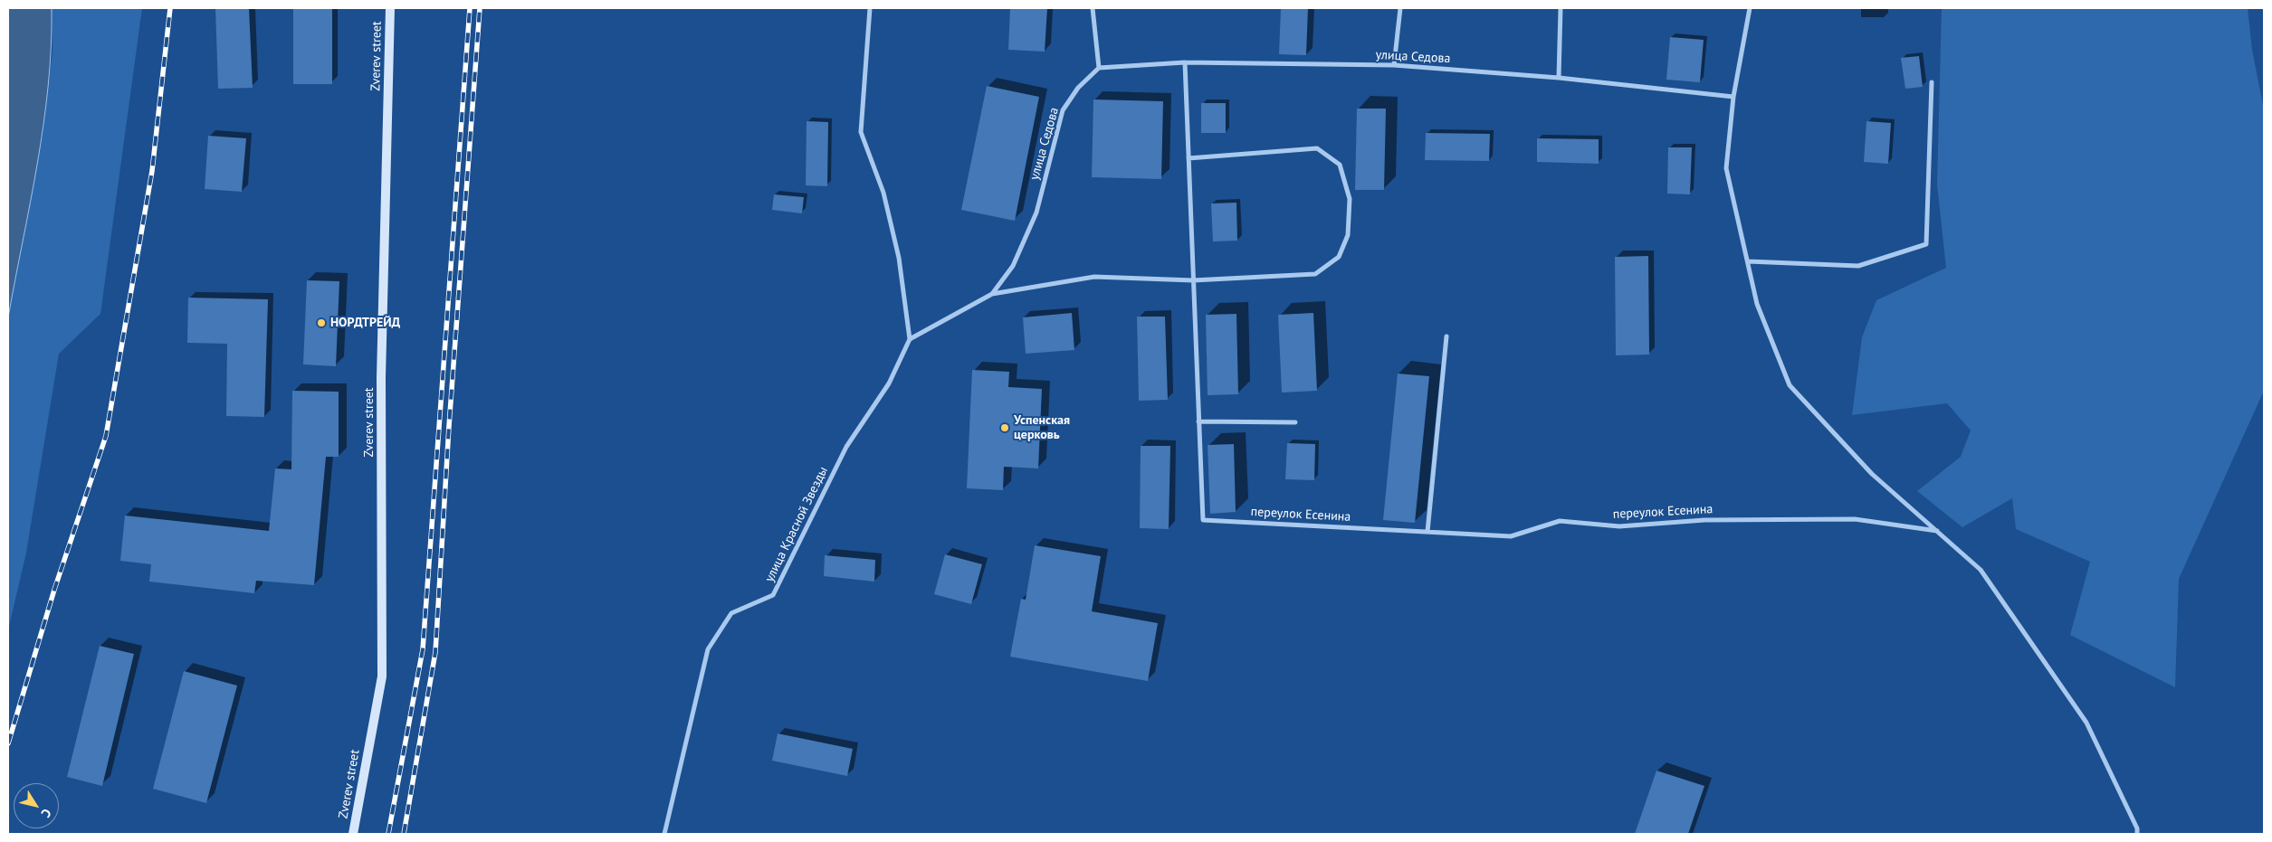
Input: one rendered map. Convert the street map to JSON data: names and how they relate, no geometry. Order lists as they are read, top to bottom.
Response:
{
  "streets": {
    "main road": ["Zverev street"],
    "street": ["улица Седова", "переулок Есенина", "улица Красной Звезды"]
  },
  "crossings": [
    ["улица Седова", "улица Красной Звезды"]
  ],
  "places": ["НОРДТРЕЙД", "Успенская церковь"],
  "north": "bottom right"
}
